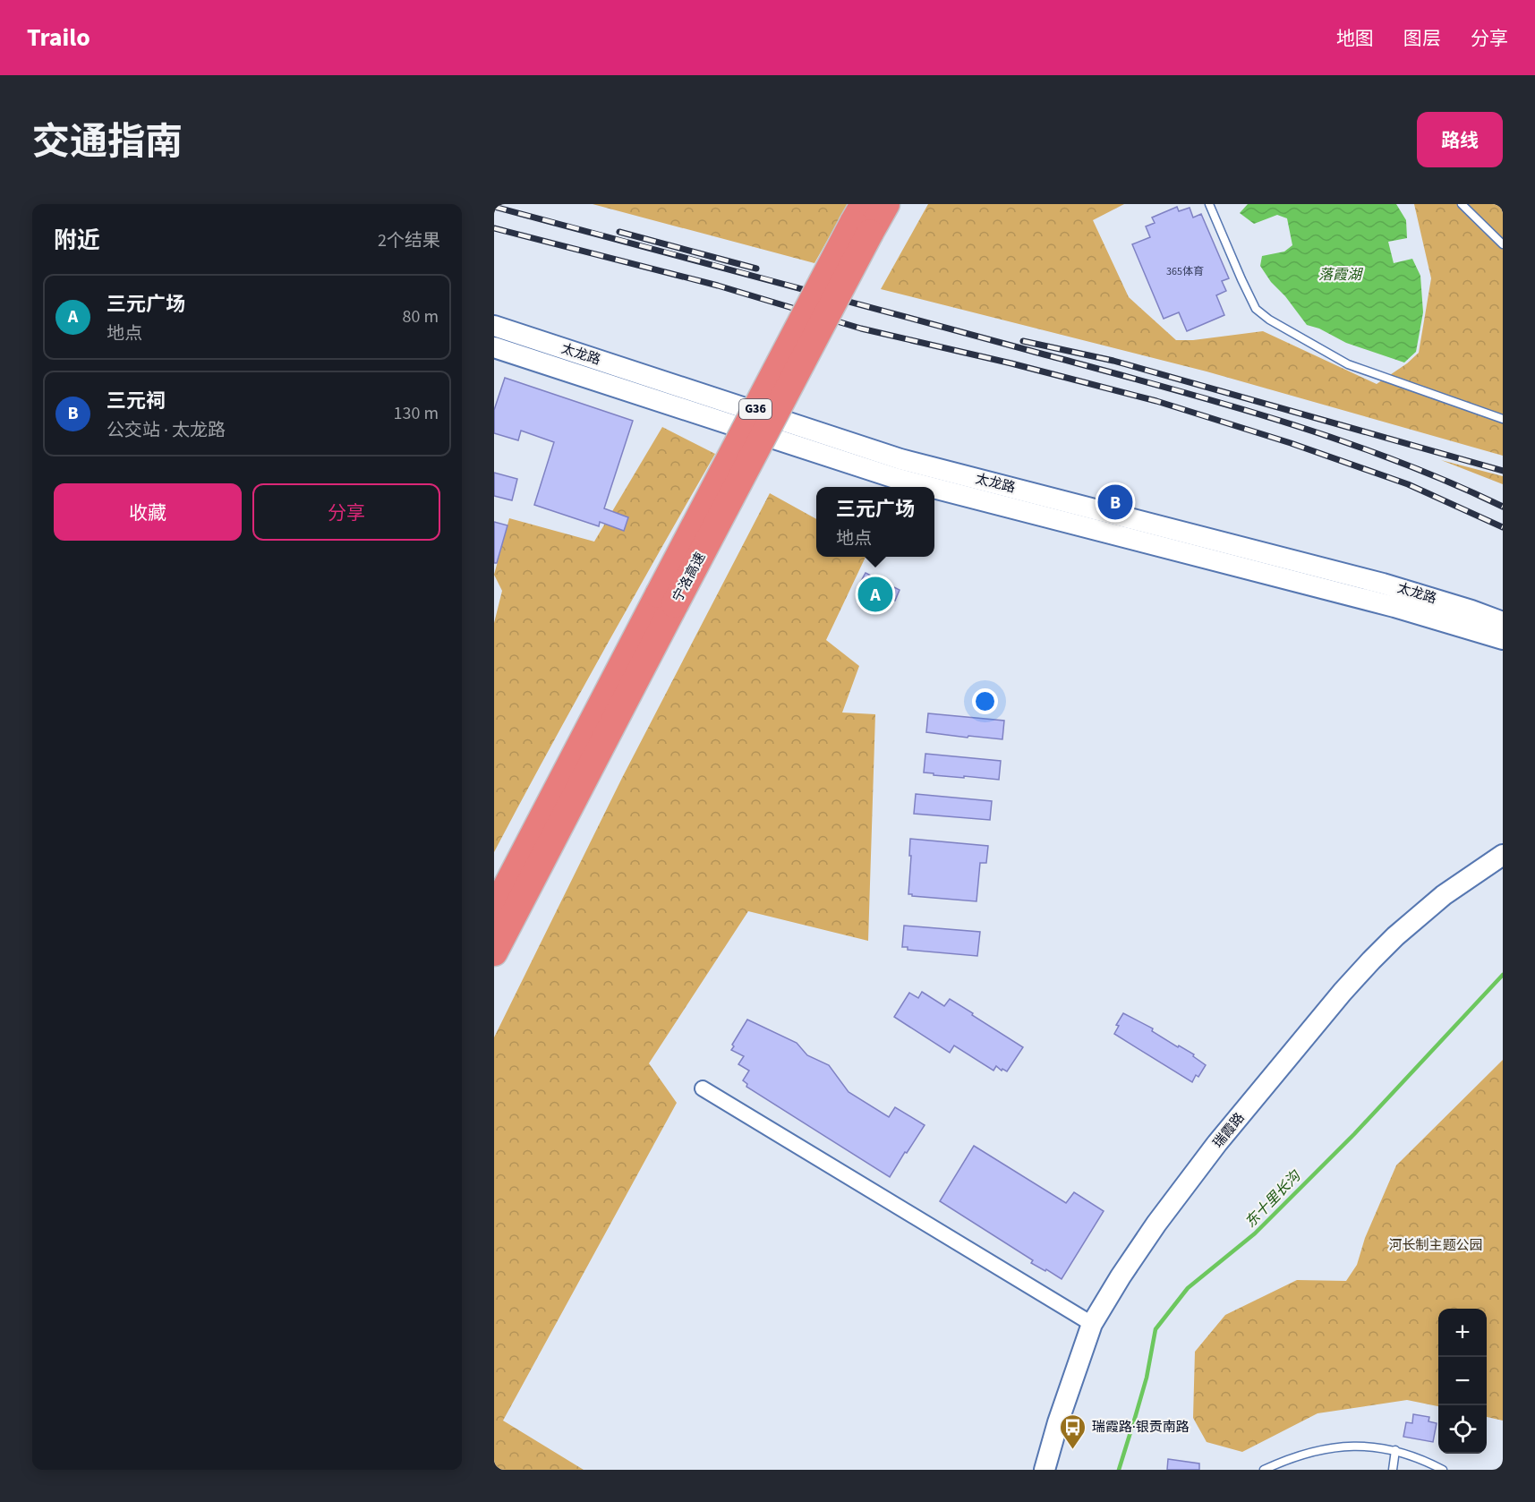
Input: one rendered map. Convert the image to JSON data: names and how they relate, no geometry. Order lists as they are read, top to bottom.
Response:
{
  "streets": {
    "highway": ["G36", "宁洛高速"],
    "main road": ["太龙路", "瑞霞路"]
  },
  "water": ["落霞湖", "东十里长沟"],
  "parks": ["河长制主题公园"],
  "places": {
    "bus stop": ["瑞霞路·银贡南路"]
  },
  "house_numbers": ["365体育"],
  "page": {
    "header": "Trailo",
    "nav": ["地图", "图层", "分享"],
    "title": "交通指南",
    "buttons": [
      "路线",
      ["收藏", "分享"]
    ],
    "heading": ["附近", "2个结果"],
    "list": [
      {
        "mark": "A",
        "name": "三元广场",
        "note": "地点",
        "value": "80 m"
      },
      {
        "mark": "B",
        "name": "三元祠",
        "note": "公交站 · 太龙路",
        "value": "130 m"
      }
    ],
    "pins": ["B", "A"],
    "popup": ["三元广场", "地点"],
    "map_buttons": ["+", "−"]
  }
}
